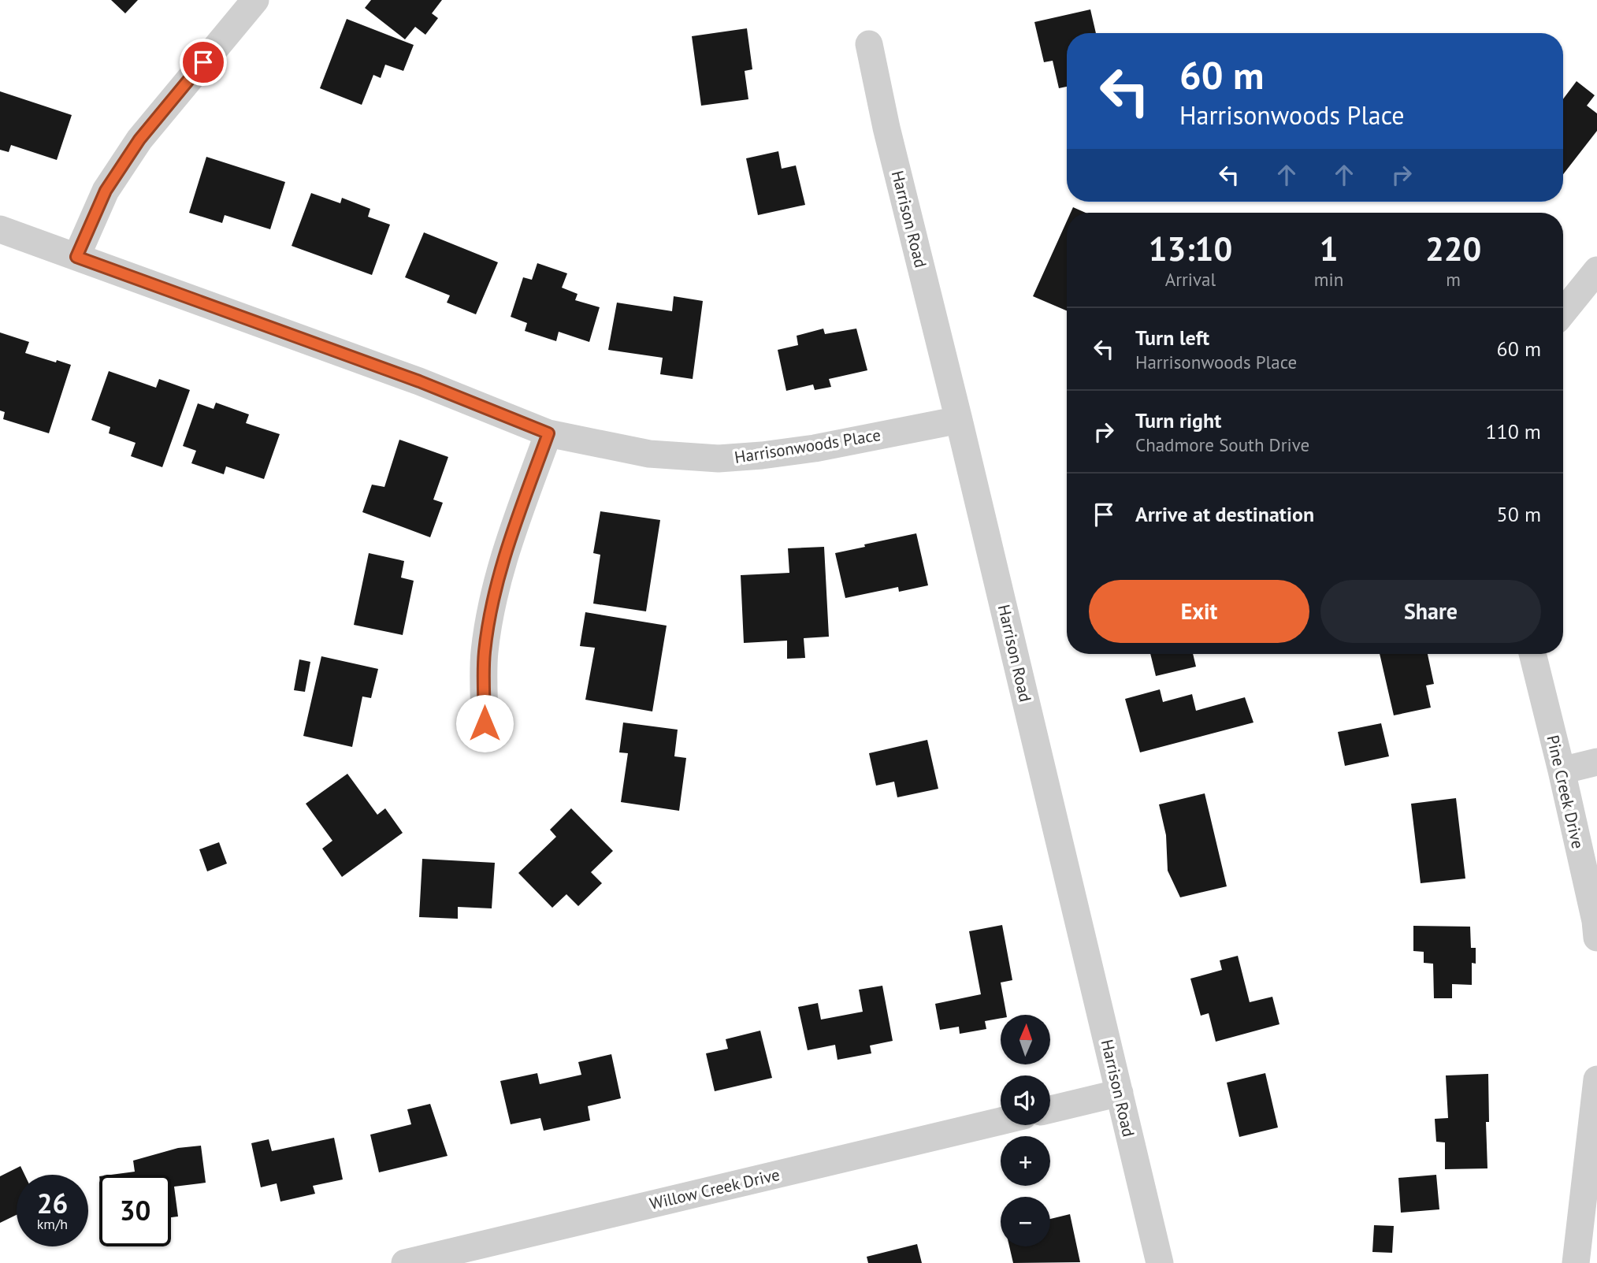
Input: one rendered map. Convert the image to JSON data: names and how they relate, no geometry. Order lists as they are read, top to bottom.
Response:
{
  "streets": {
    "street": [
      "Harrison Road",
      "Harrisonwoods Place",
      "Pine Creek Drive",
      "Willow Creek Drive"
    ]
  },
  "crossings": [
    ["Harrison Road", "Harrisonwoods Place"]
  ],
  "north": "top",
  "page": {
    "turn": ["60 m", "Harrisonwoods Place"],
    "eta": [
      "13:10",
      "Arrival",
      "1",
      "min",
      "220",
      "m"
    ],
    "list": [
      {
        "name": "Turn left",
        "note": "Harrisonwoods Place",
        "value": "60 m"
      },
      {
        "name": "Turn right",
        "note": "Chadmore South Drive",
        "value": "110 m"
      },
      {
        "name": "Arrive at destination",
        "value": "50 m"
      }
    ],
    "buttons": ["Exit", "Share"],
    "map_buttons": ["+", "−"],
    "speed": "26 km/h",
    "limit": "30"
  }
}
